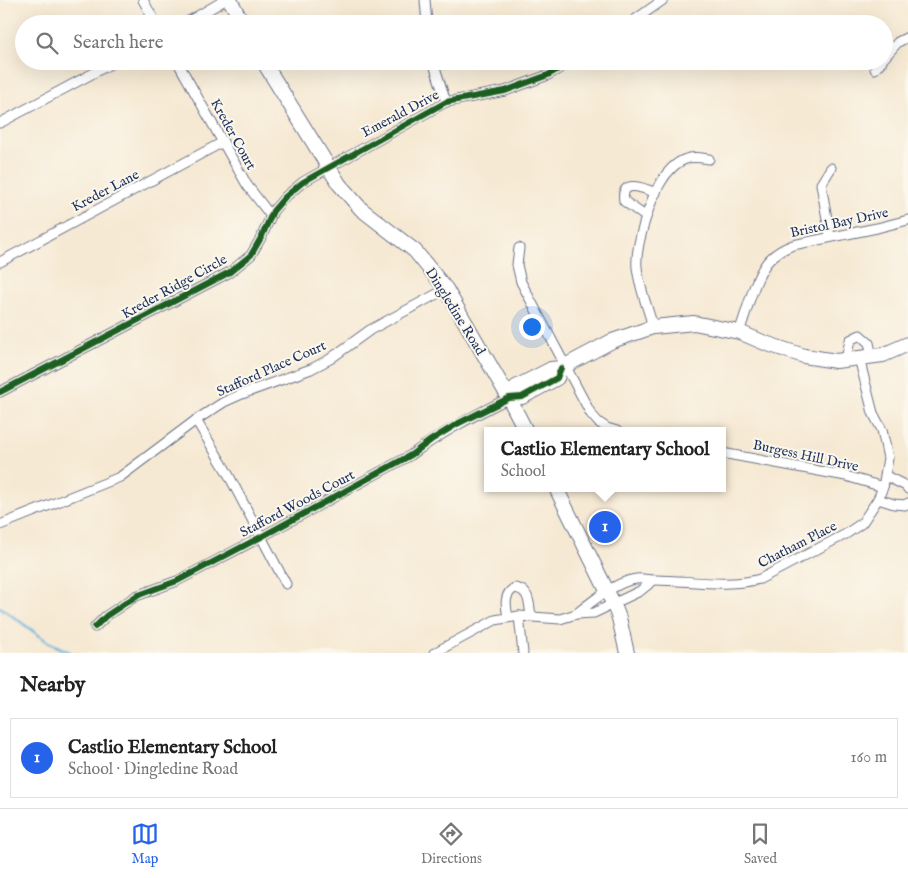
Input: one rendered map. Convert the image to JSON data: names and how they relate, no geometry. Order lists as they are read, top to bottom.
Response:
{
  "streets": {
    "street": [
      "Emerald Drive",
      "Kreder Court",
      "Kreder Lane",
      "Bristol Bay Drive",
      "Kreder Ridge Circle",
      "Dingledine Road",
      "Stafford Place Court",
      "Burgess Hill Drive",
      "Stafford Woods Court",
      "Chatham Place"
    ]
  },
  "crossings": [
    ["Emerald Drive", "Kreder Ridge Circle"],
    ["Emerald Drive", "Dingledine Road"],
    ["Kreder Court", "Kreder Lane"],
    ["Kreder Court", "Kreder Ridge Circle"],
    ["Kreder Ridge Circle", "Dingledine Road"],
    ["Dingledine Road", "Stafford Place Court"],
    ["Dingledine Road", "Stafford Woods Court"],
    ["Burgess Hill Drive", "Chatham Place"]
  ],
  "page": {
    "search": "Search here",
    "popup": ["Castlio Elementary School", "School"],
    "pins": "1",
    "heading": "Nearby",
    "list": [
      {
        "mark": "1",
        "name": "Castlio Elementary School",
        "note": "School · Dingledine Road",
        "value": "160 m"
      }
    ],
    "nav": ["Map", "Directions", "Saved"]
  }
}
